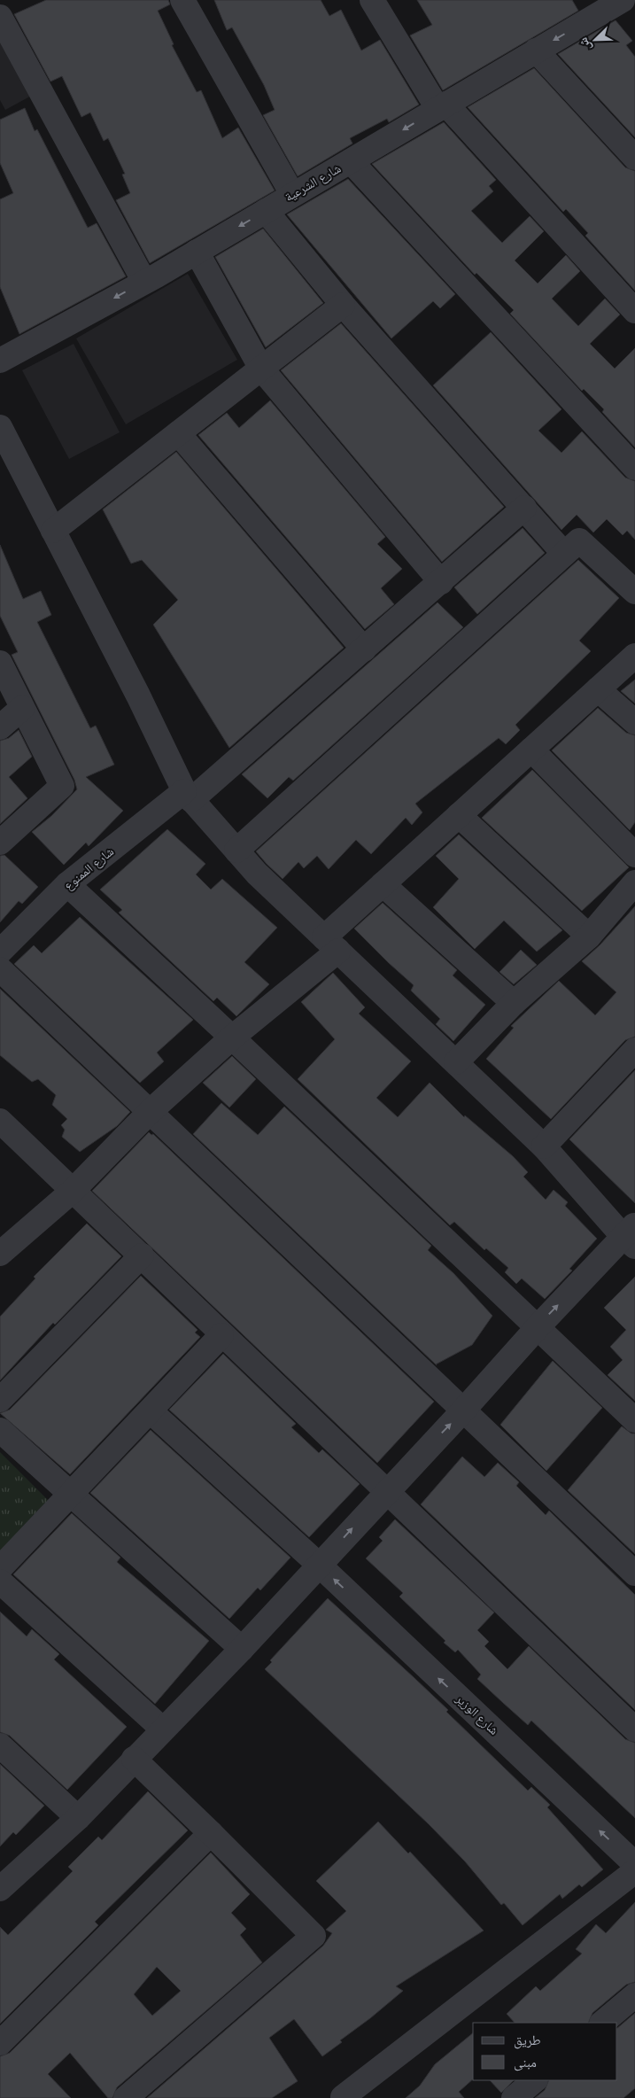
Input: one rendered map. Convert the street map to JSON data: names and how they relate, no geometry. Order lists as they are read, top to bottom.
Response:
{
  "streets": {
    "street": ["شارع الشرعية", "شارع الممنوع", "شارع الوزير"]
  },
  "legend": ["طريق", "مبنى"],
  "north": "bottom left"
}
